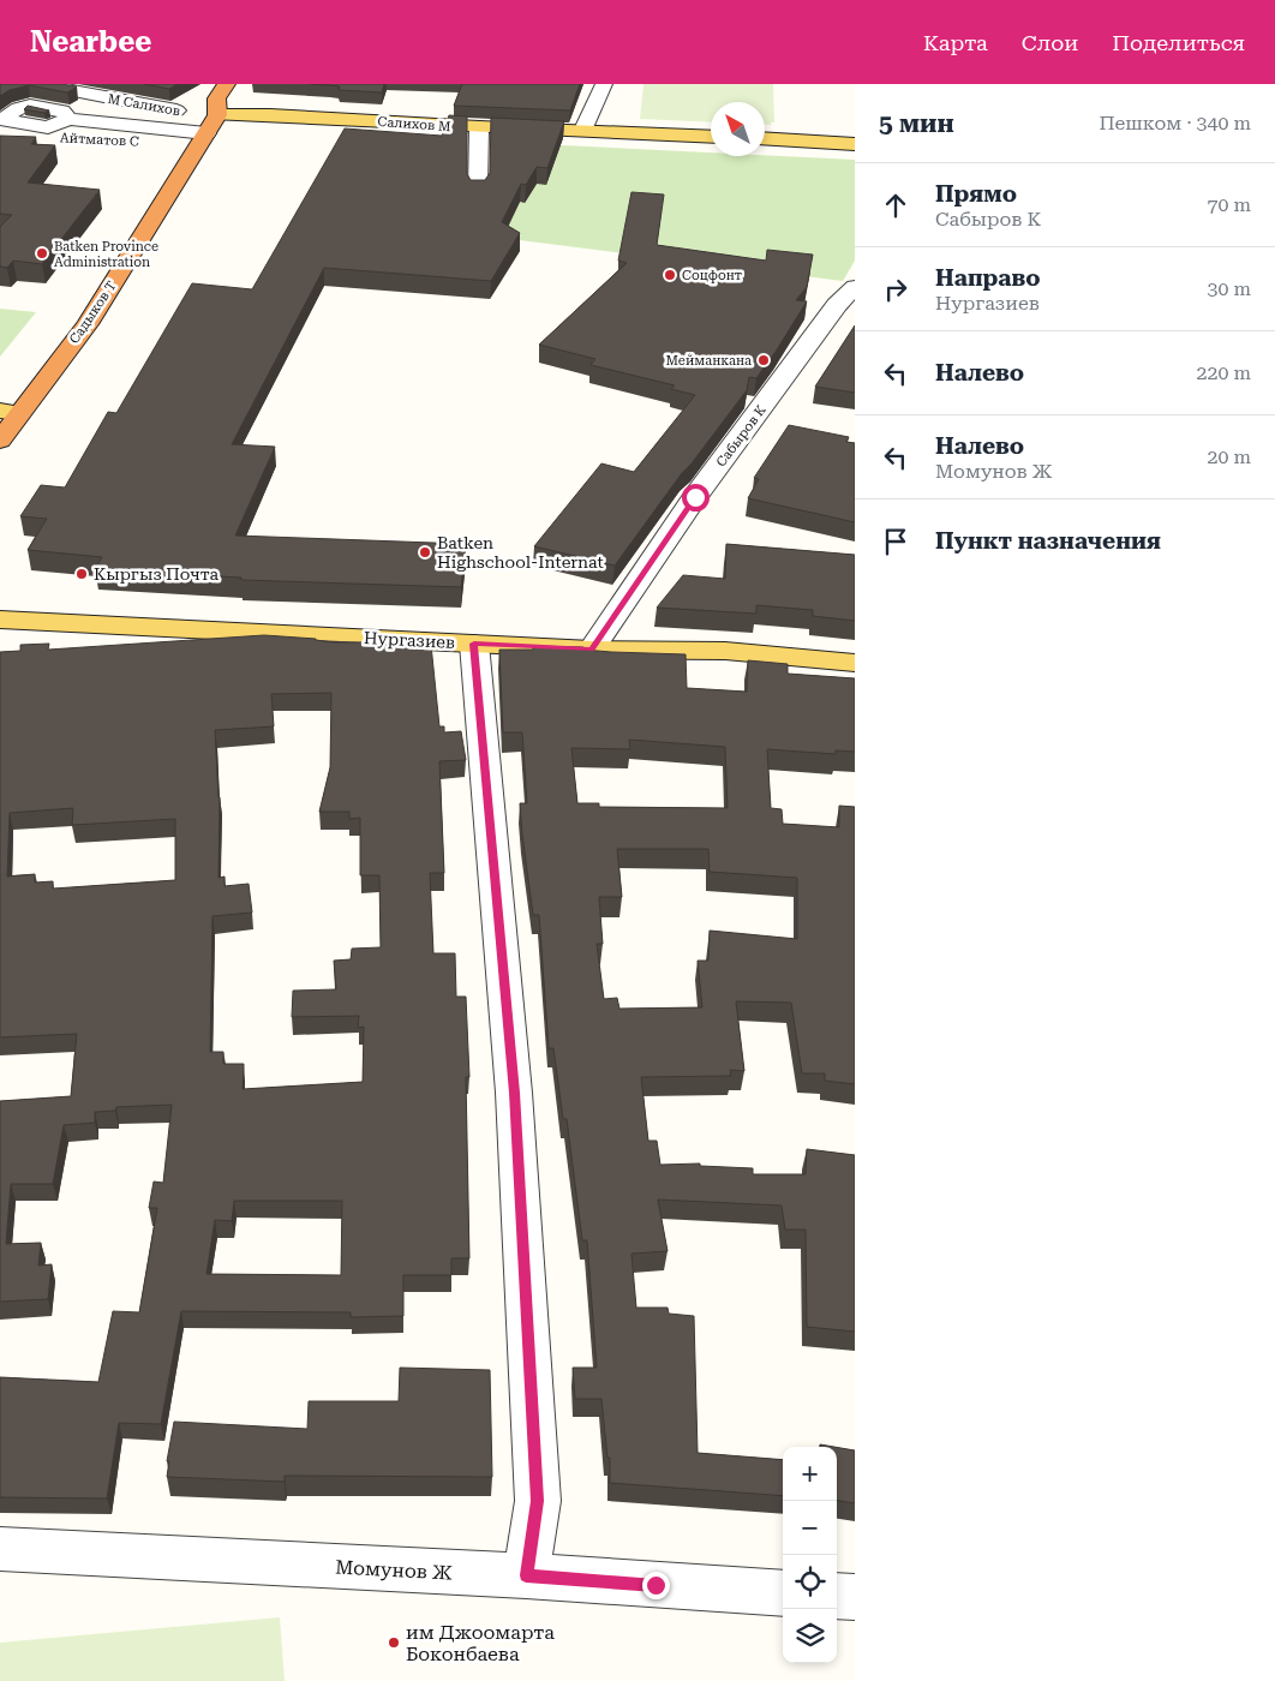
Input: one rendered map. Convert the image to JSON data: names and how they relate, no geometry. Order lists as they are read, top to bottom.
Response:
{
  "streets": {
    "highway": ["Садыков Т"],
    "main road": ["Салихов М", "Нургазиев"],
    "street": [
      "М Салихов",
      "Айтматов С",
      "Сабыров К",
      "Момунов Ж"
    ]
  },
  "crossings": [
    ["М Салихов", "Салихов М"],
    ["М Салихов", "Садыков Т"],
    ["Салихов М", "Садыков Т"],
    ["Айтматов С", "Садыков Т"],
    ["Сабыров К", "Нургазиев"]
  ],
  "places": [
    "Batken Province Administration",
    "Соцфонт",
    "Мейманкана",
    "Batken Highschool-Internat",
    "Кыргыз Почта",
    "им Джоомарта Боконбаева"
  ],
  "north": "top left",
  "page": {
    "header": "Nearbee",
    "nav": ["Карта", "Слои", "Поделиться"],
    "heading": ["5 мин", "Пешком · 340 m"],
    "list": [
      ["Прямо", "Сабыров К", "70 m"],
      ["Направо", "Нургазиев", "30 m"],
      ["Налево", "220 m"],
      ["Налево", "Момунов Ж", "20 m"],
      "Пункт назначения"
    ],
    "map_buttons": ["+", "−"]
  }
}
